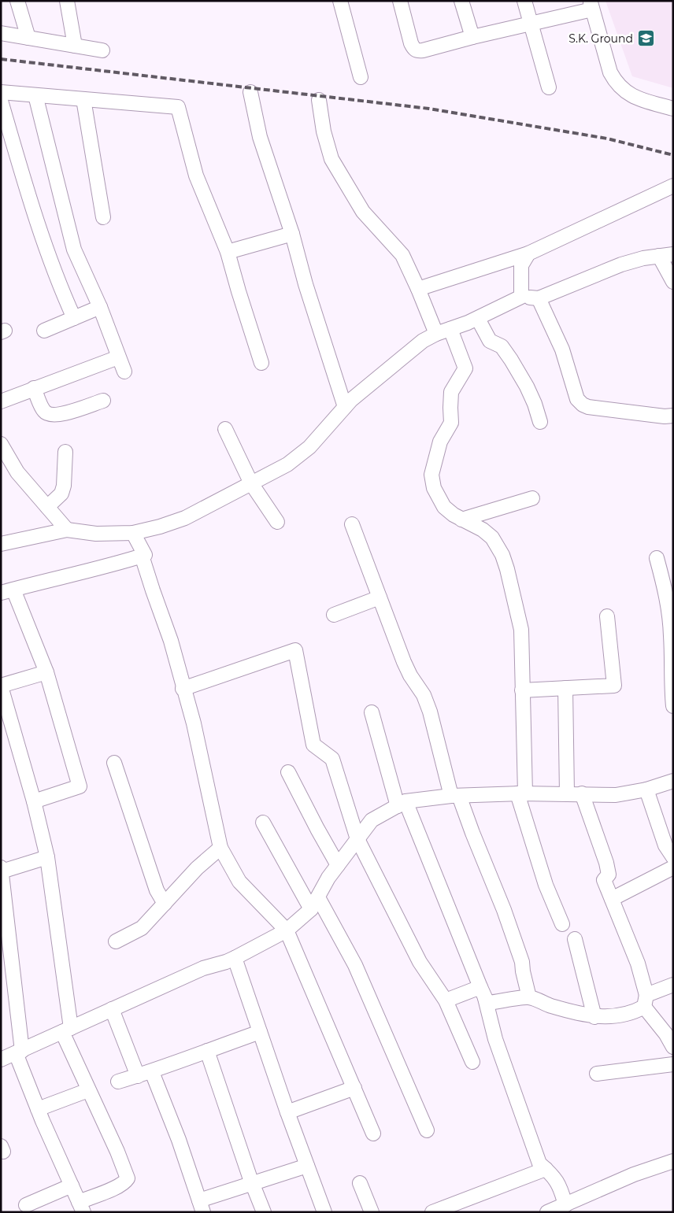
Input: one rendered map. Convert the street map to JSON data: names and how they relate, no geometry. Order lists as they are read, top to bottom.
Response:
{
  "places": {
    "school or university": ["S.K. Ground"]
  }
}
